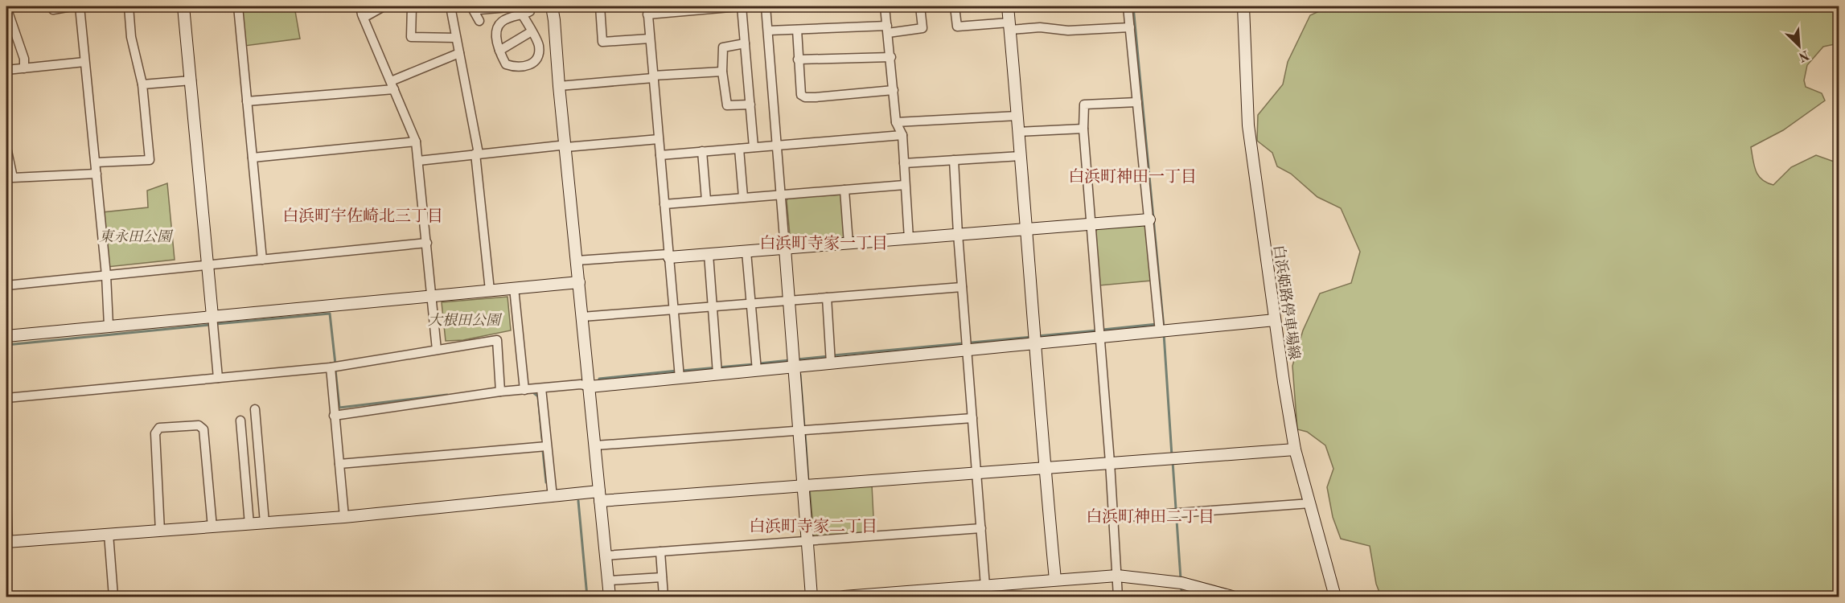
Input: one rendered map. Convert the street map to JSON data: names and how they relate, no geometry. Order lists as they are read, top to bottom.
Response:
{
  "streets": {
    "street": ["白浜姫路停車場線"]
  },
  "districts": [
    "白浜町神田一丁目",
    "白浜町宇佐崎北三丁目",
    "白浜町寺家一丁目",
    "白浜町神田二丁目",
    "白浜町寺家二丁目"
  ],
  "parks": ["東永田公園", "大根田公園"],
  "north": "bottom right"
}
